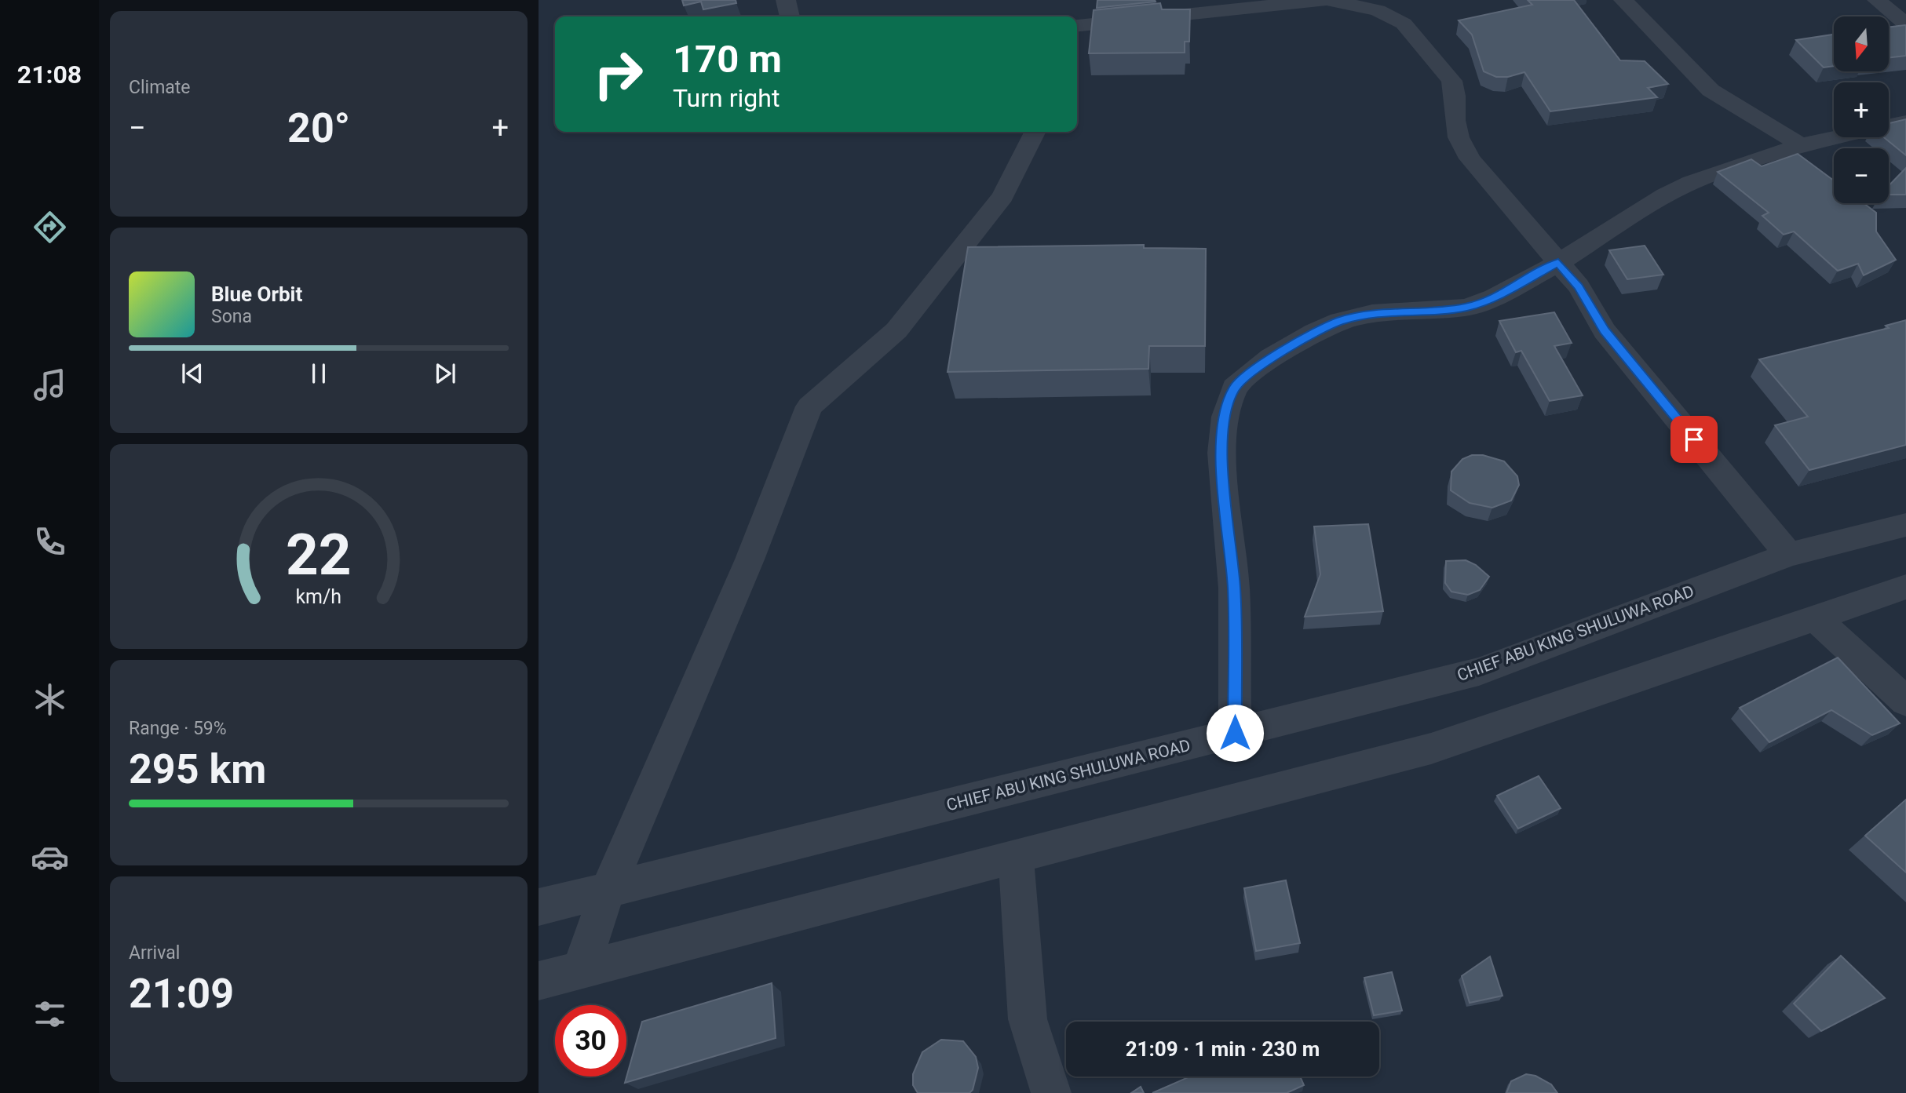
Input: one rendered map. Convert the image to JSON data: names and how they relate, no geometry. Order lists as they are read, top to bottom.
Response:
{
  "streets": {
    "street": ["CHIEF ABU KING SHULUWA ROAD"]
  },
  "north": "bottom",
  "page": {
    "tabs": "21:08",
    "tile": [
      "Climate",
      ["Range · 59%", "295 km"],
      ["Arrival", "21:09"]
    ],
    "map_buttons": ["+", "−"],
    "turn": ["170 m", "Turn right"],
    "heat": ["−", "20°", "+"],
    "song": ["Blue Orbit", "Sona"],
    "limit": "30",
    "trip": "21:09 · 1 min · 230 m",
    "gauge": ["22", "km/h"]
  }
}
